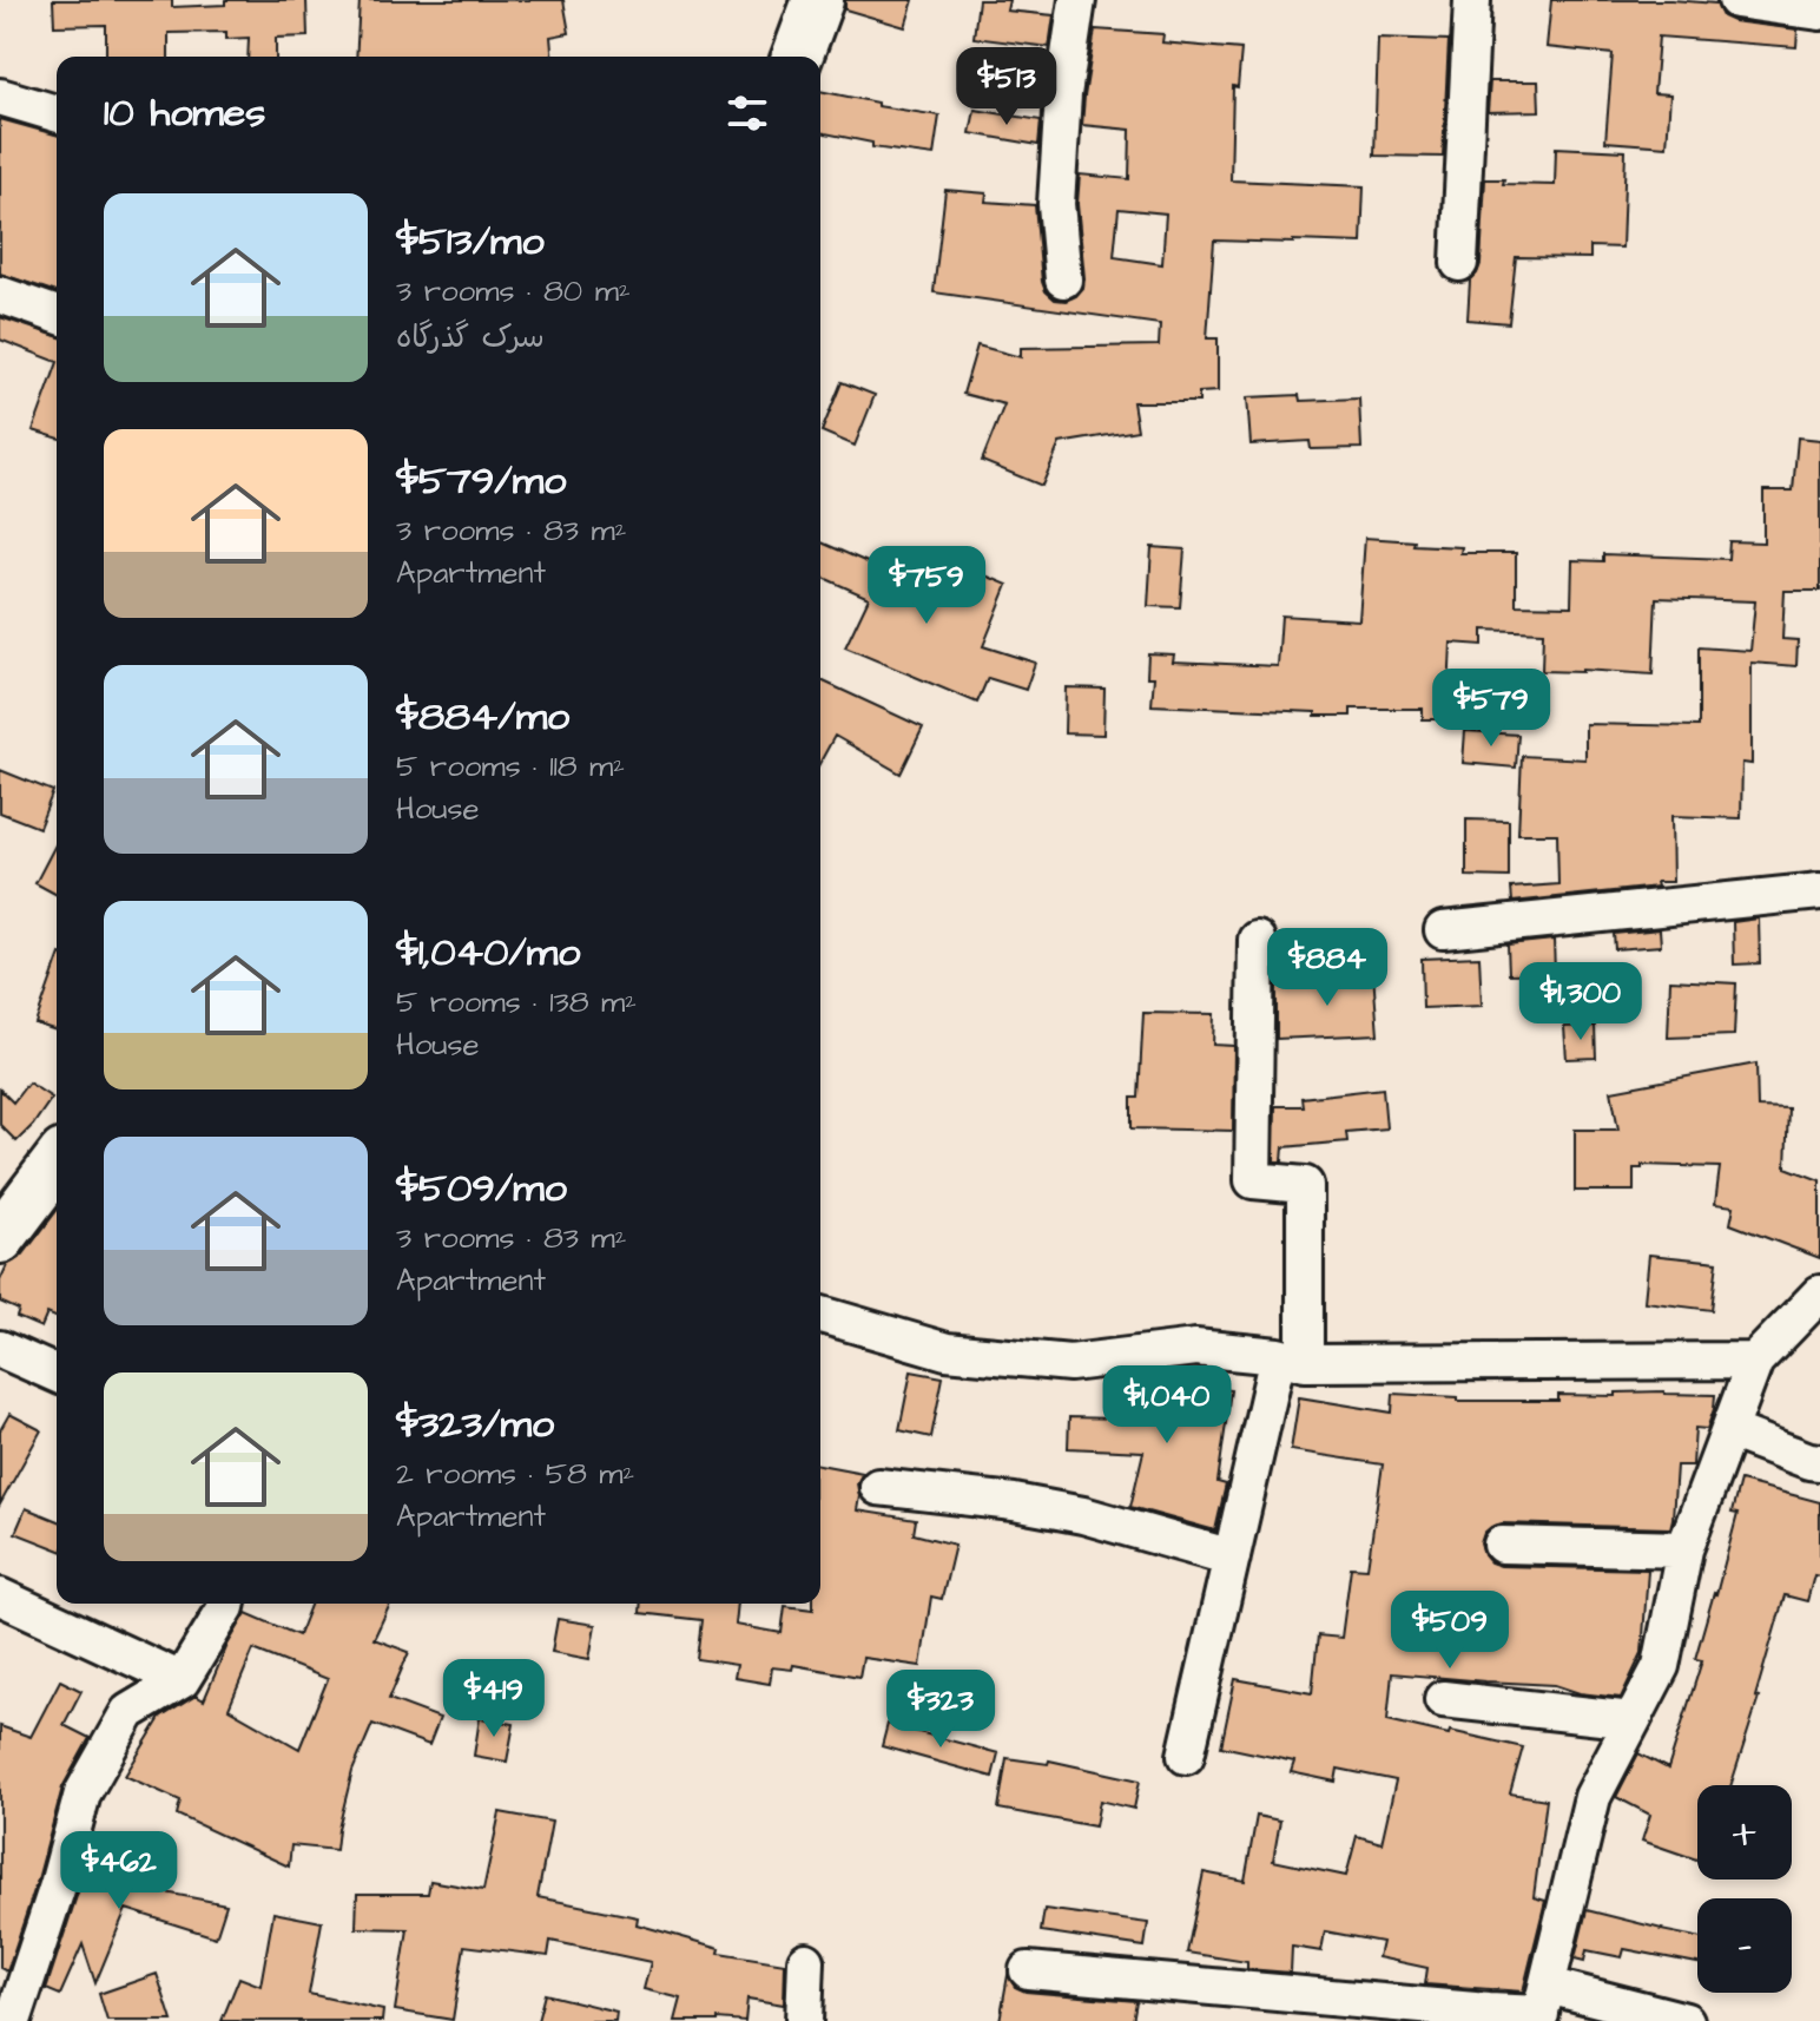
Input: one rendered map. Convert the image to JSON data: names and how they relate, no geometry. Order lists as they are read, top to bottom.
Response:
{
  "page": {
    "price": [
      "$513",
      "$759",
      "$579",
      "$884",
      "$1,300",
      "$1,040",
      "$509",
      "$419",
      "$323",
      "$462"
    ],
    "heading": "10 homes",
    "list": [
      {
        "name": "$513/mo",
        "note": "3 rooms · 80 m² · سرک گذرگاه"
      },
      {
        "name": "$579/mo",
        "note": "3 rooms · 83 m² · Apartment"
      },
      {
        "name": "$884/mo",
        "note": "5 rooms · 118 m² · House"
      },
      {
        "name": "$1,040/mo",
        "note": "5 rooms · 138 m² · House"
      },
      {
        "name": "$509/mo",
        "note": "3 rooms · 83 m² · Apartment"
      },
      {
        "name": "$323/mo",
        "note": "2 rooms · 58 m² · Apartment"
      }
    ],
    "map_buttons": ["+", "−"]
  }
}
